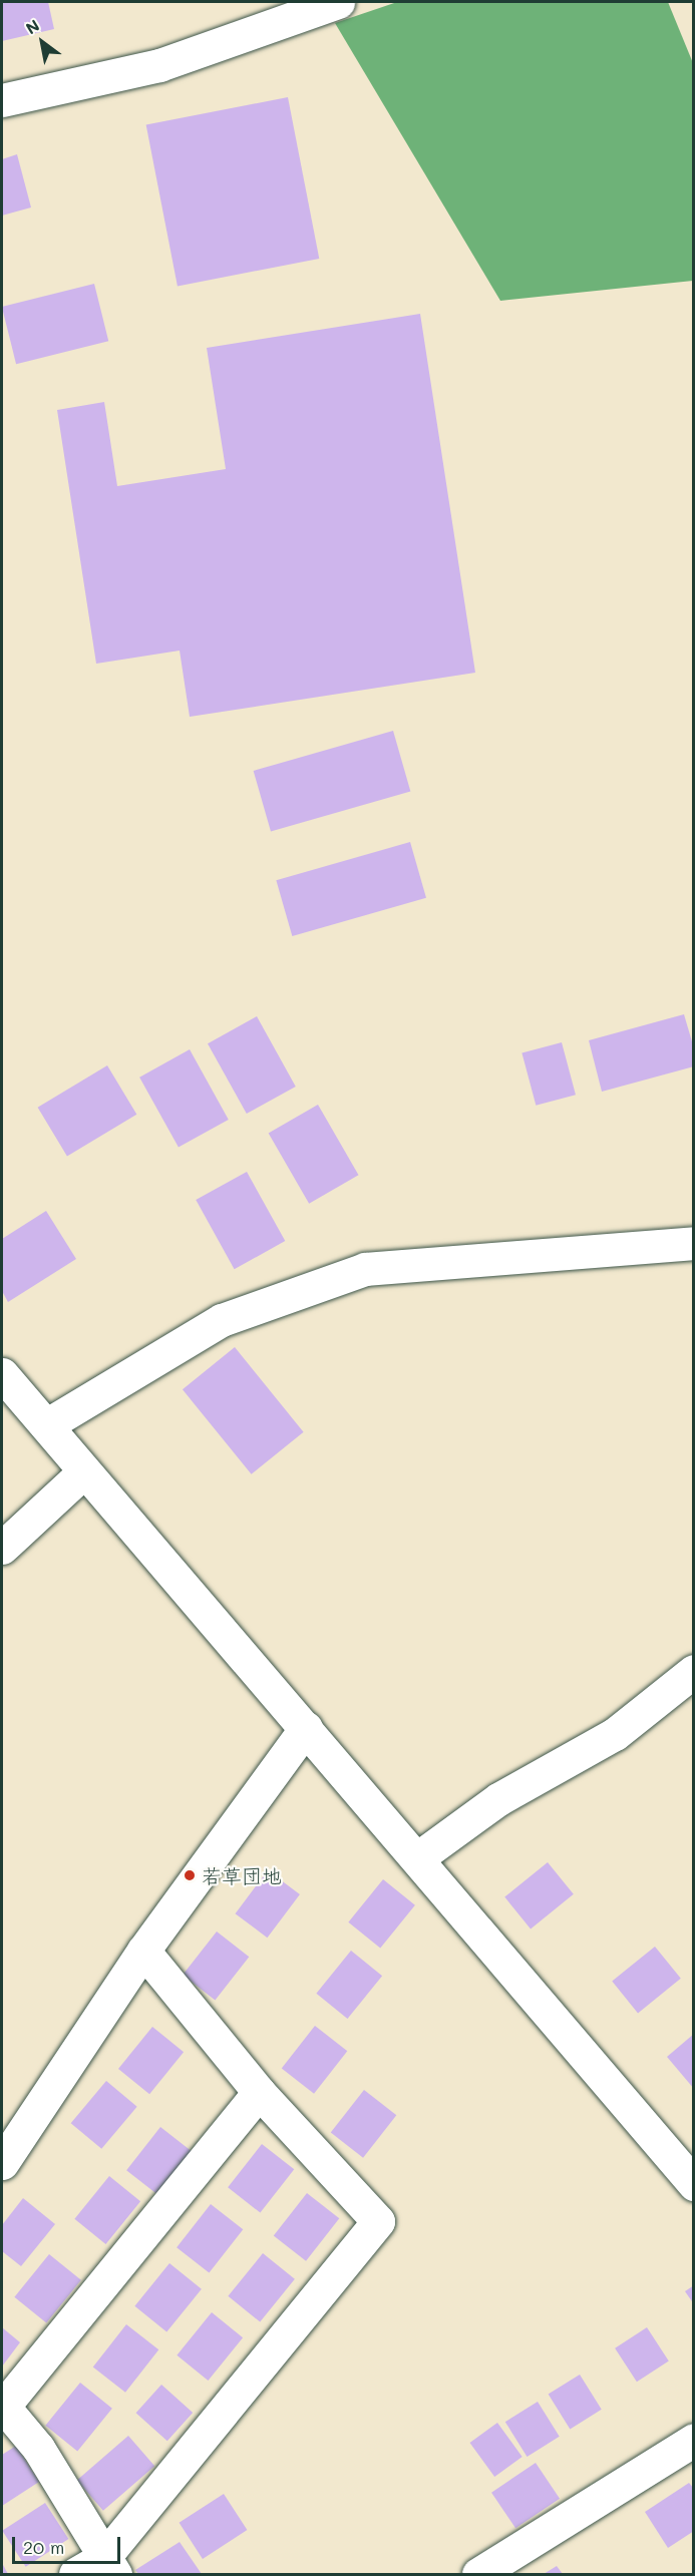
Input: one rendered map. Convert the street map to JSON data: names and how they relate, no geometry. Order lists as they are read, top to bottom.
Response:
{
  "places": ["若草団地"],
  "scale_bar": "20 m",
  "north": "top left"
}
